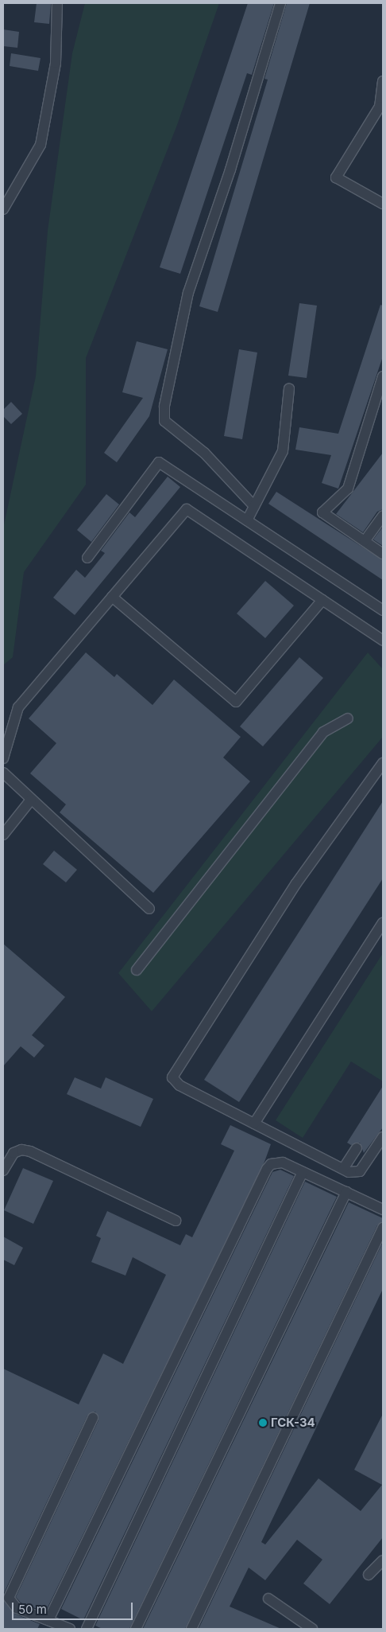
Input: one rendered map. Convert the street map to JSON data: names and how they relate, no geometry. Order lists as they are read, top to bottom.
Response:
{
  "places": ["ГСК-34"],
  "scale_bar": "50 m"
}
